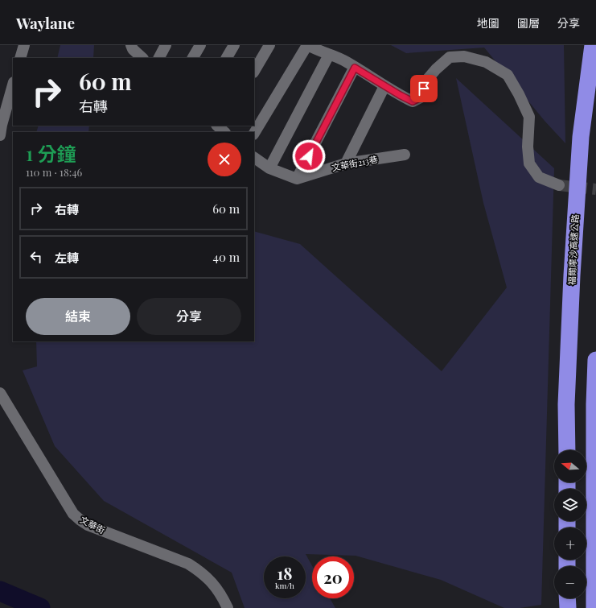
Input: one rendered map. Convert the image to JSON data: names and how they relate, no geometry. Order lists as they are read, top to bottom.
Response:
{
  "streets": {
    "highway": ["福爾摩沙高速公路"],
    "street": ["文華街213巷", "文華街"]
  },
  "north": "left",
  "page": {
    "header": "Waylane",
    "nav": ["地圖", "圖層", "分享"],
    "turn": ["60 m", "右轉"],
    "heading": ["1 分鐘", "110 m · 18:46"],
    "list": [
      {
        "name": "右轉",
        "value": "60 m"
      },
      {
        "name": "左轉",
        "value": "40 m"
      }
    ],
    "buttons": ["結束", "分享"],
    "map_buttons": ["+", "−"],
    "speed": "18 km/h",
    "limit": "20"
  }
}
